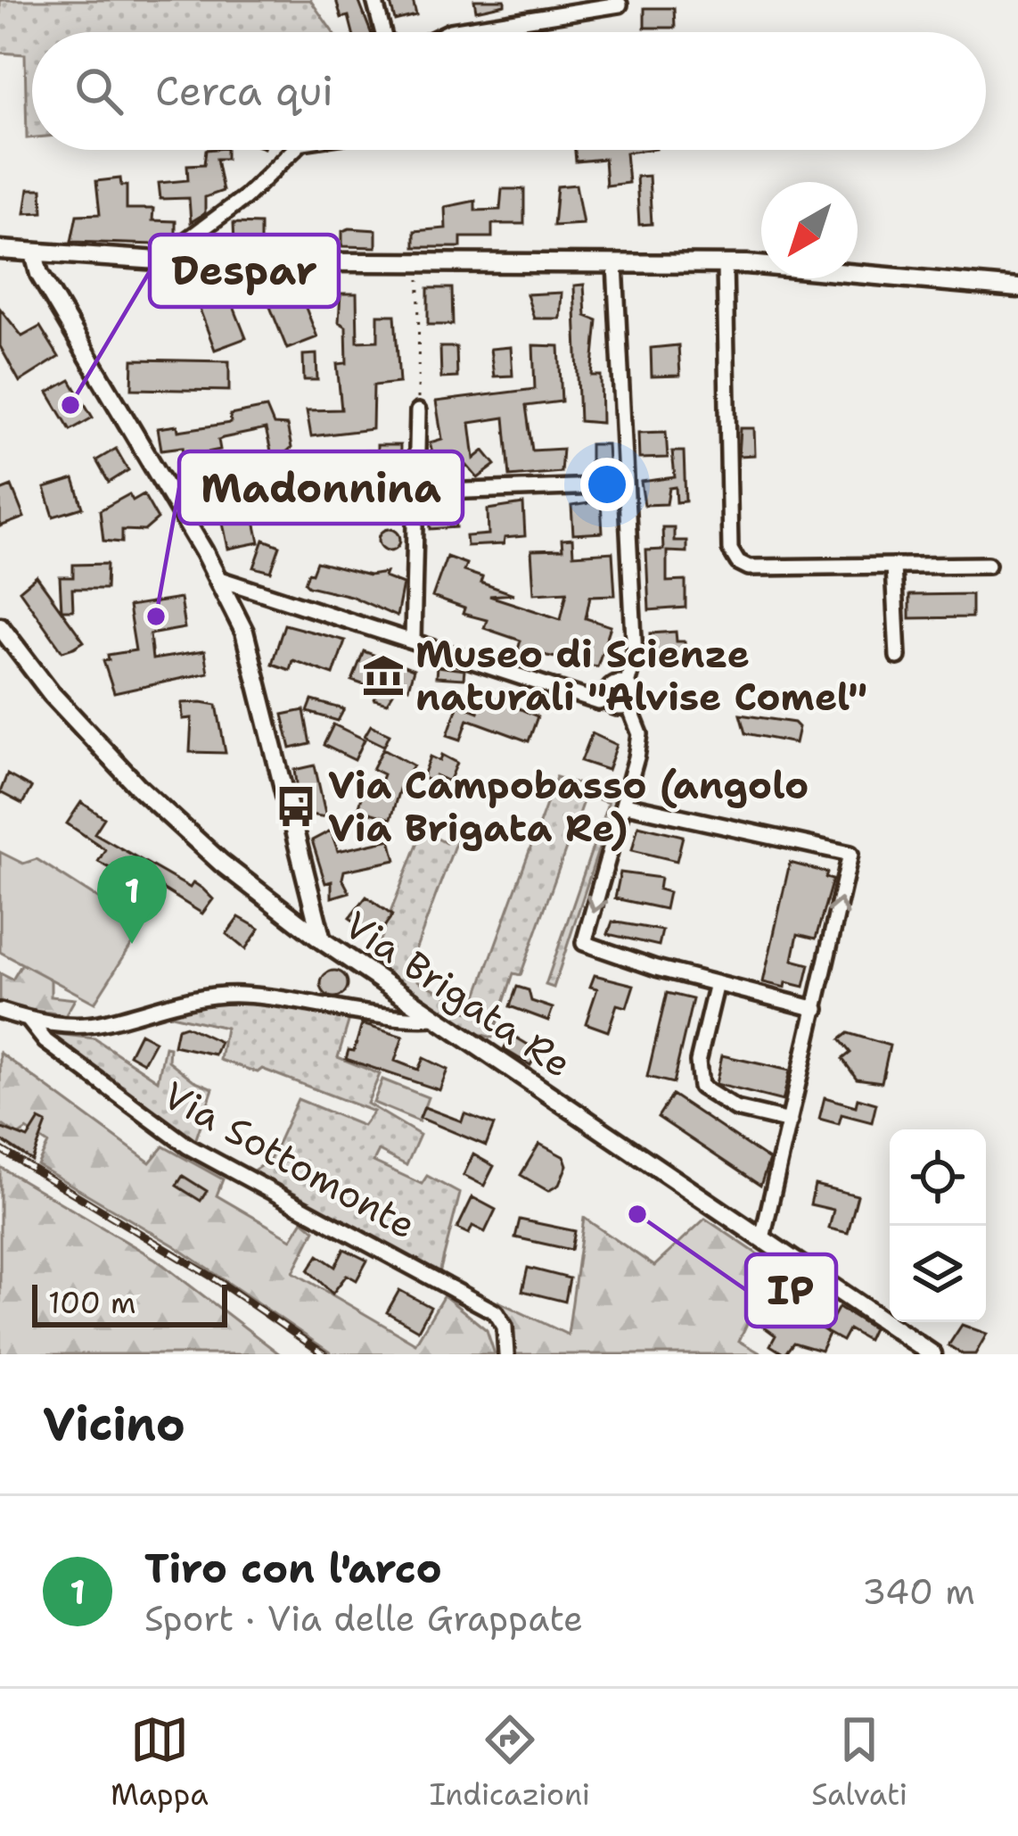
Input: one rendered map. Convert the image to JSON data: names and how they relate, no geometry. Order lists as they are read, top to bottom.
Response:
{
  "streets": {
    "main road": ["Via Brigata Re"],
    "street": ["Via Sottomonte"]
  },
  "places": {
    "other": ["Despar", "Madonnina", "IP"],
    "museum": ["Museo di Scienze naturali \"Alvise Comel\""],
    "bus stop": ["Via Campobasso (angolo Via Brigata Re)"]
  },
  "scale_bar": "100 m",
  "north": "bottom left",
  "page": {
    "search": "Cerca qui",
    "pins": "1",
    "scale": "100 m",
    "heading": "Vicino",
    "list": [
      {
        "mark": "1",
        "name": "Tiro con l'arco",
        "note": "Sport · Via delle Grappate",
        "value": "340 m"
      }
    ],
    "nav": ["Mappa", "Indicazioni", "Salvati"]
  }
}
